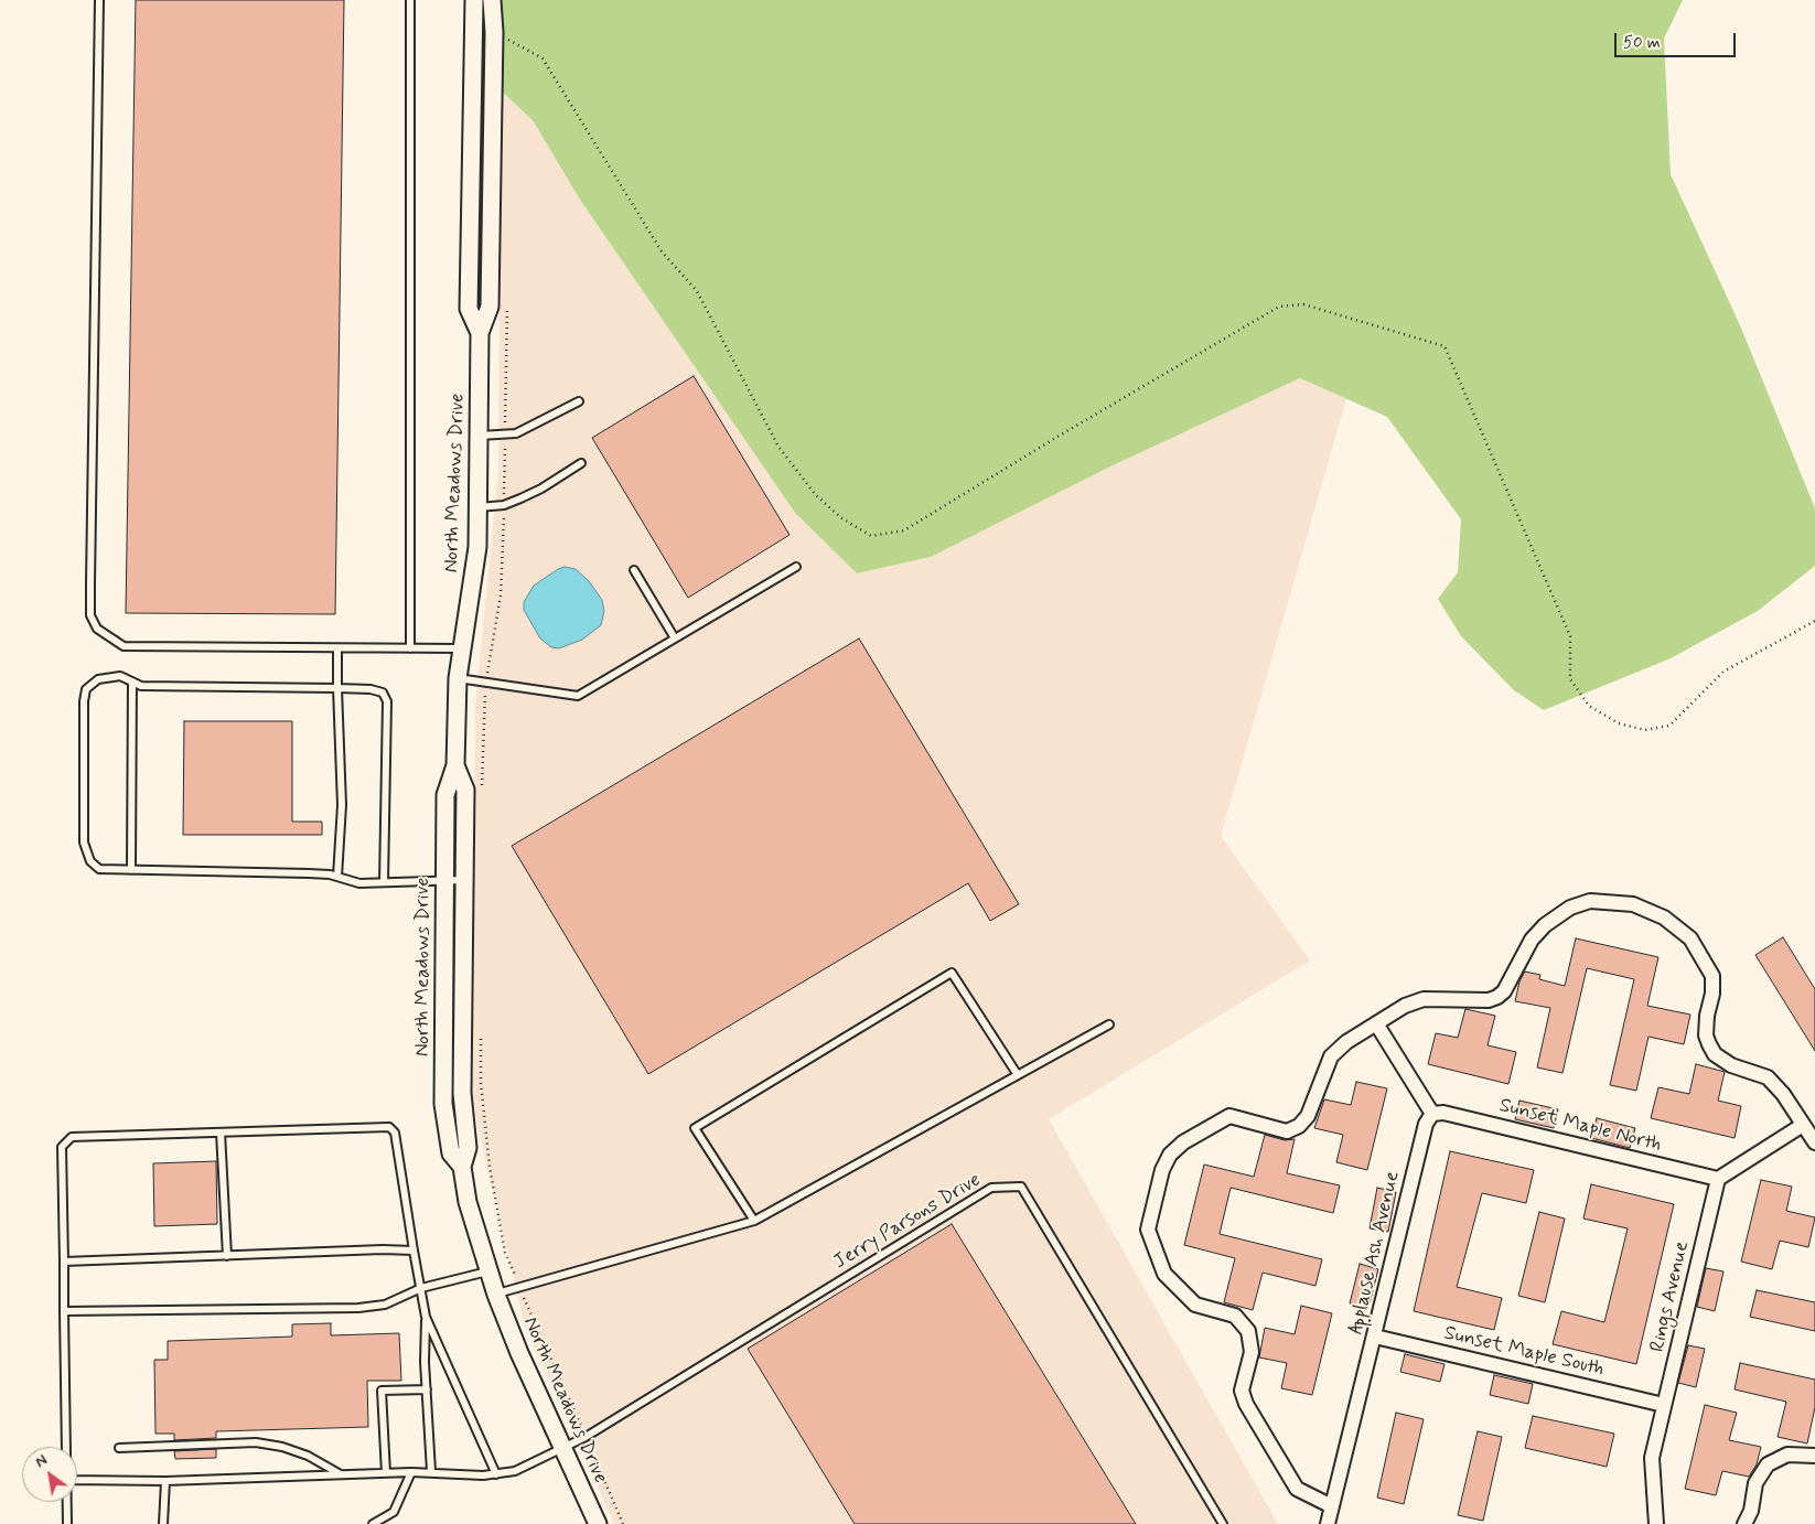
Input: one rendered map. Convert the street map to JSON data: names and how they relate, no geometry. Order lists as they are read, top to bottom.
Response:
{
  "streets": {
    "street": [
      "North Meadows Drive",
      "Sunset Maple North",
      "Applause Ash Avenue",
      "Rings Avenue",
      "Sunset Maple South"
    ],
    "lane": ["Jerry Parsons Drive"]
  },
  "crossings": [
    ["North Meadows Drive", "Jerry Parsons Drive"],
    ["Sunset Maple North", "Applause Ash Avenue"],
    ["Sunset Maple North", "Rings Avenue"],
    ["Applause Ash Avenue", "Sunset Maple South"],
    ["Rings Avenue", "Sunset Maple South"]
  ],
  "scale_bar": "50 m",
  "north": "top left"
}
